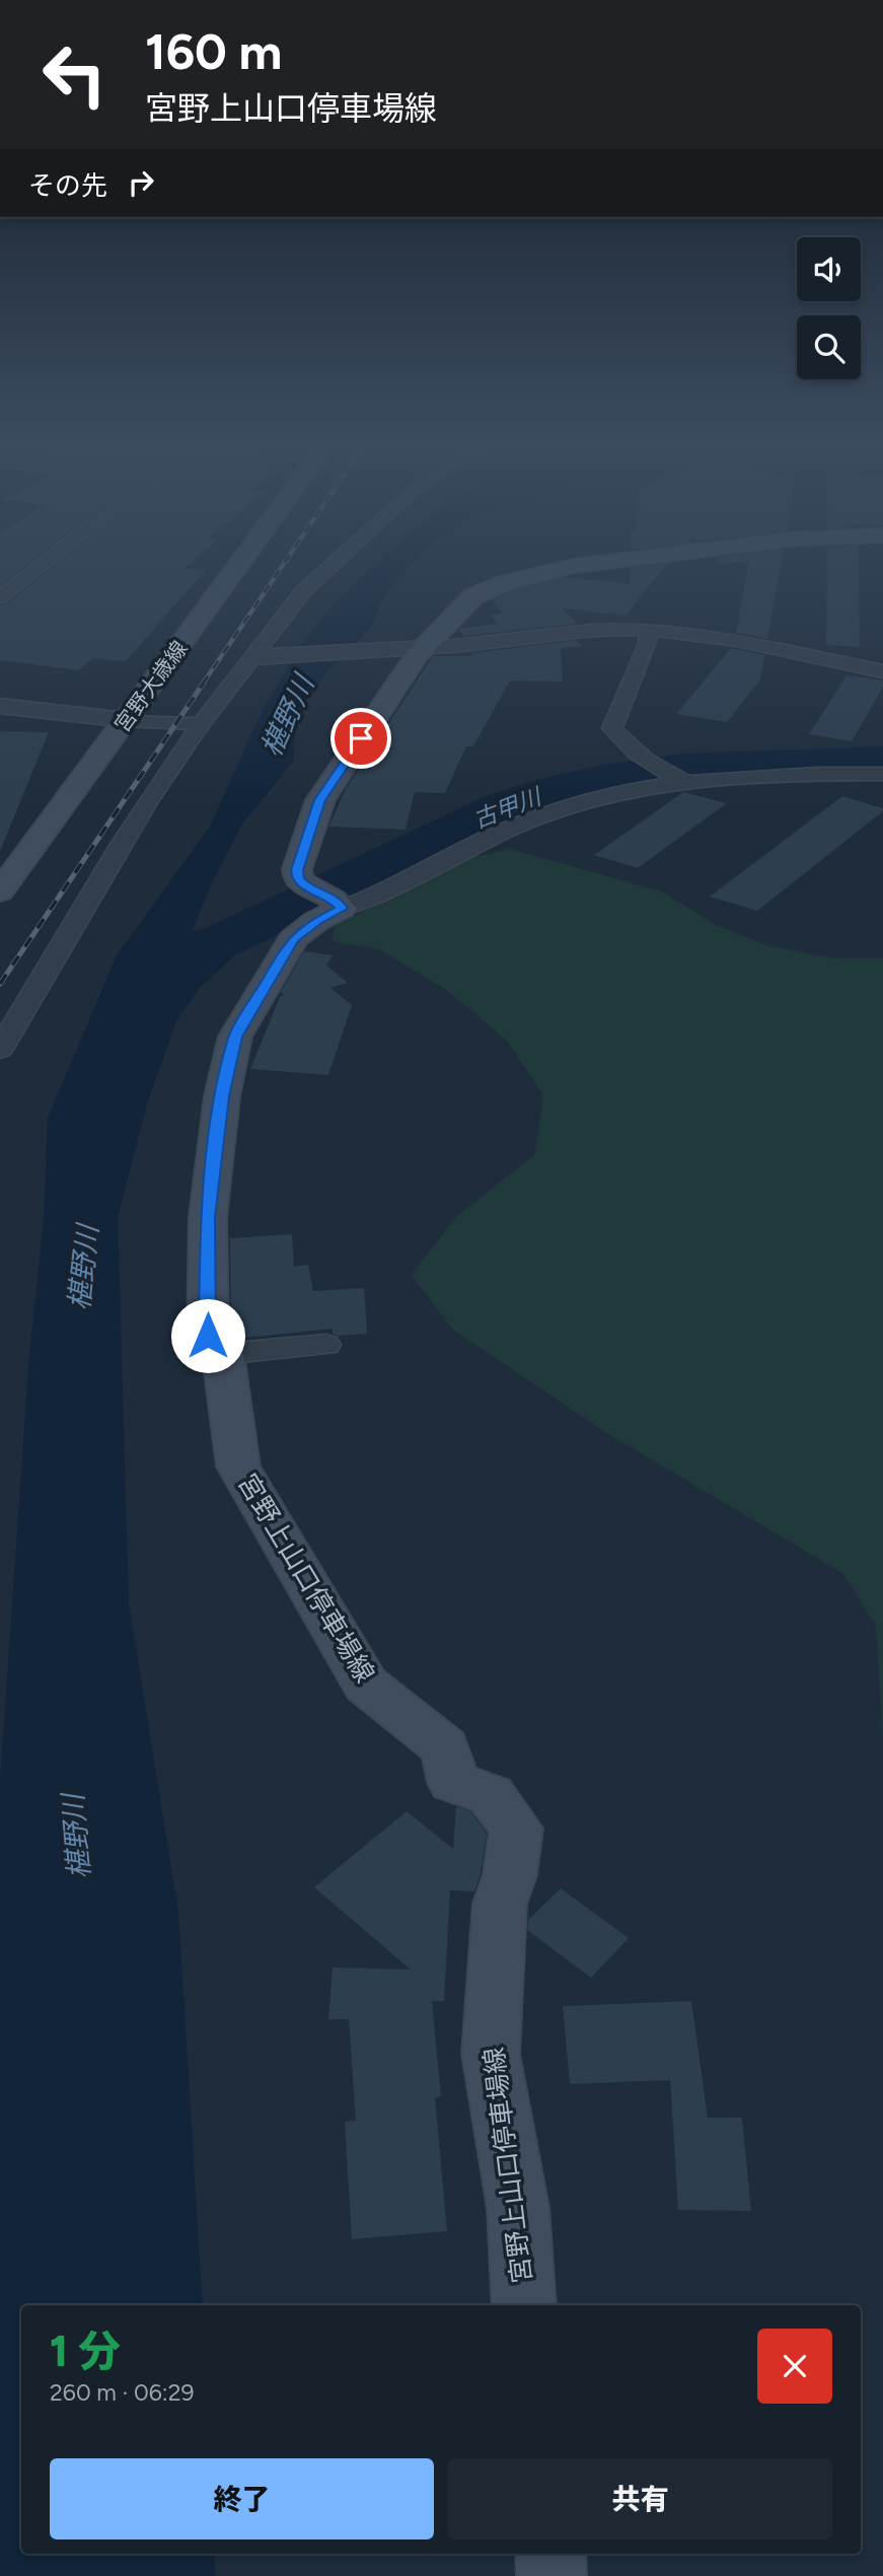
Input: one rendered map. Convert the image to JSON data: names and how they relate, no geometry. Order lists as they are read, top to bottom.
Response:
{
  "streets": {
    "main road": ["宮野大歳線", "宮野上山口停車場線"]
  },
  "water": ["椹野川", "古甲川"],
  "page": {
    "turn": ["160 m", "宮野上山口停車場線"],
    "then": "その先",
    "heading": ["1 分", "260 m · 06:29"],
    "buttons": ["終了", "共有"]
  }
}
